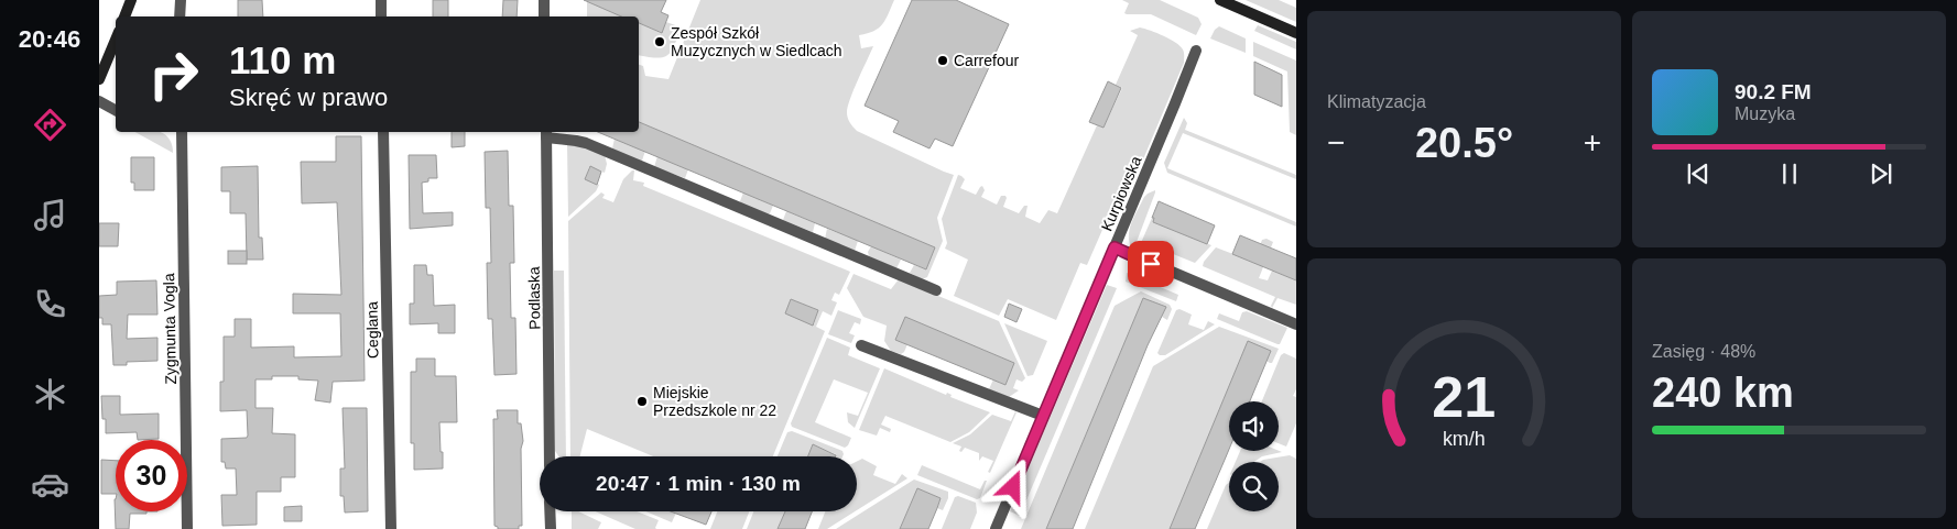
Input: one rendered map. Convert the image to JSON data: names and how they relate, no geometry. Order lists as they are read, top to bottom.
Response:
{
  "streets": {
    "street": [
      "Kurpiowska",
      "Podlaska",
      "Zygmunta Vogla",
      "Ceglana"
    ]
  },
  "places": ["Zespół Szkół Muzycznych w Siedlcach", "Carrefour", "Miejskie Przedszkole nr 22"],
  "page": {
    "tabs": "20:46",
    "tile": [
      "Klimatyzacja",
      ["Zasięg · 48%", "240 km"]
    ],
    "turn": ["110 m", "Skręć w prawo"],
    "song": ["90.2 FM", "Muzyka"],
    "heat": ["−", "20.5°", "+"],
    "limit": "30",
    "trip": "20:47 · 1 min · 130 m",
    "gauge": ["21", "km/h"]
  }
}
